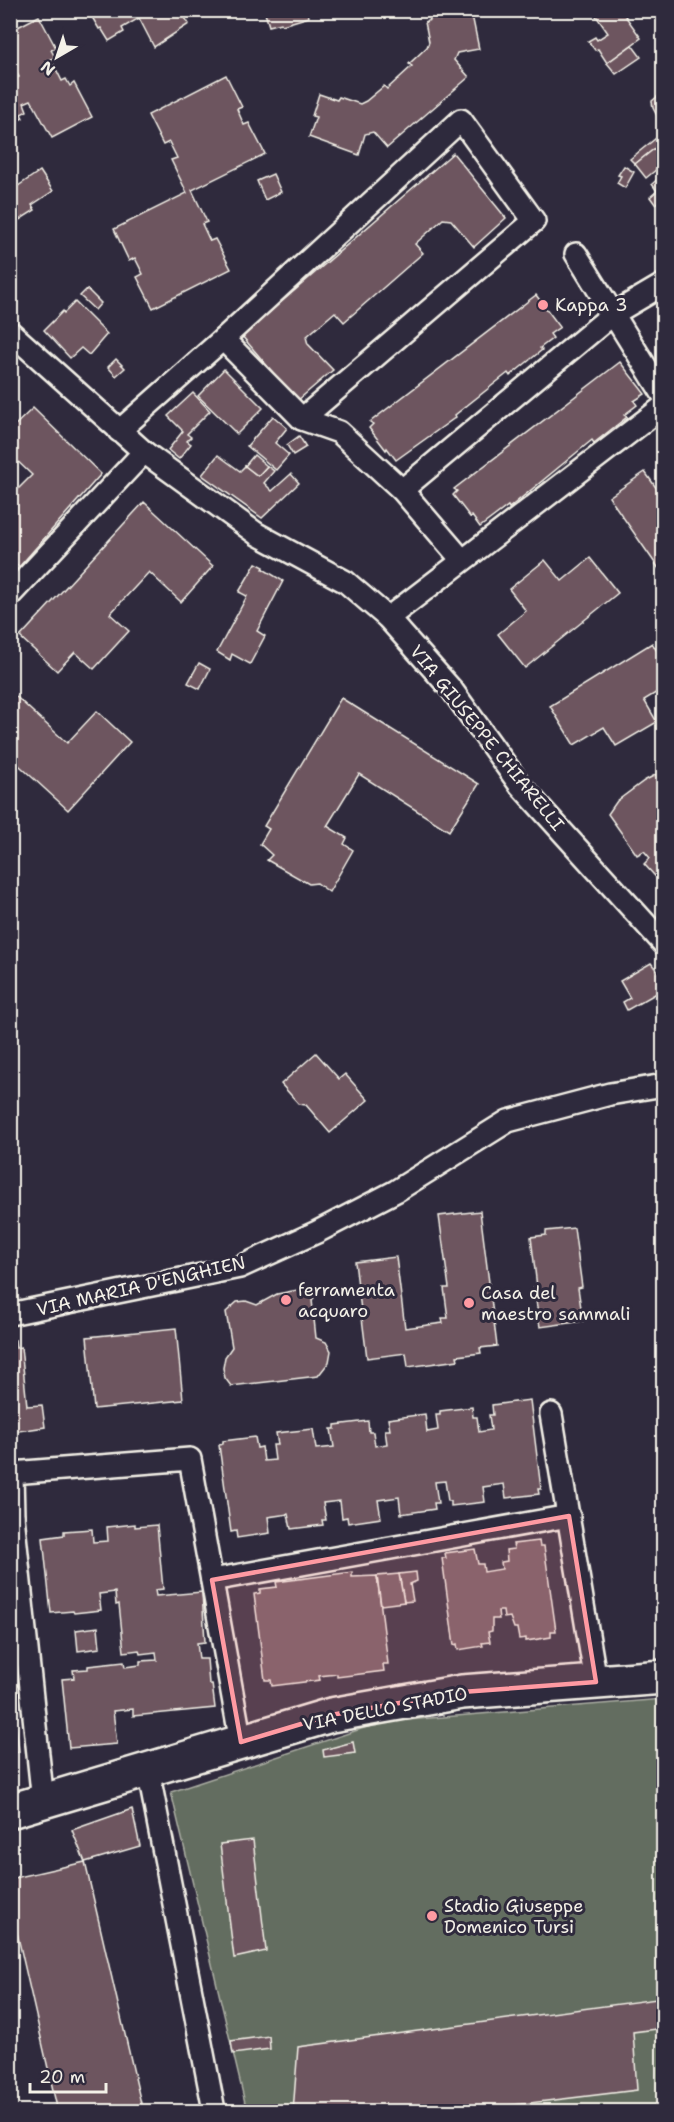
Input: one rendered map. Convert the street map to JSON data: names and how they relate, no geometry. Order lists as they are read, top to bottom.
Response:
{
  "streets": {
    "main road": ["VIA DELLO STADIO"],
    "street": ["VIA GIUSEPPE CHIARELLI", "VIA MARIA D'ENGHIEN"]
  },
  "places": [
    "Kappa 3",
    "ferramenta acquaro",
    "Casa del maestro sammali",
    "Stadio Giuseppe Domenico Tursi"
  ],
  "scale_bar": "20 m",
  "north": "bottom left"
}
